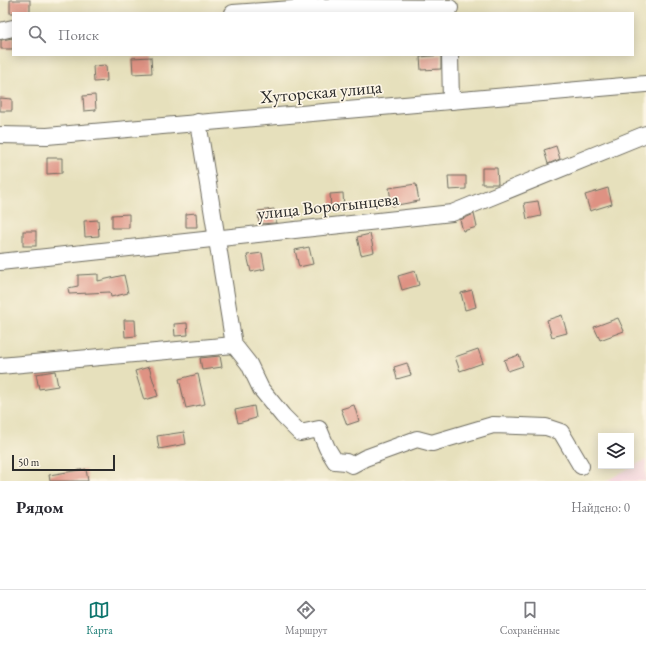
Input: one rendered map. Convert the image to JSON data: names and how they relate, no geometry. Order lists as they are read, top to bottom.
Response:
{
  "streets": {
    "street": ["Хуторская улица", "улица Воротынцева"]
  },
  "scale_bar": "50 m",
  "page": {
    "search": "Поиск",
    "scale": "50 m",
    "heading": ["Рядом", "Найдено: 0"],
    "nav": ["Карта", "Маршрут", "Сохранённые"]
  }
}
